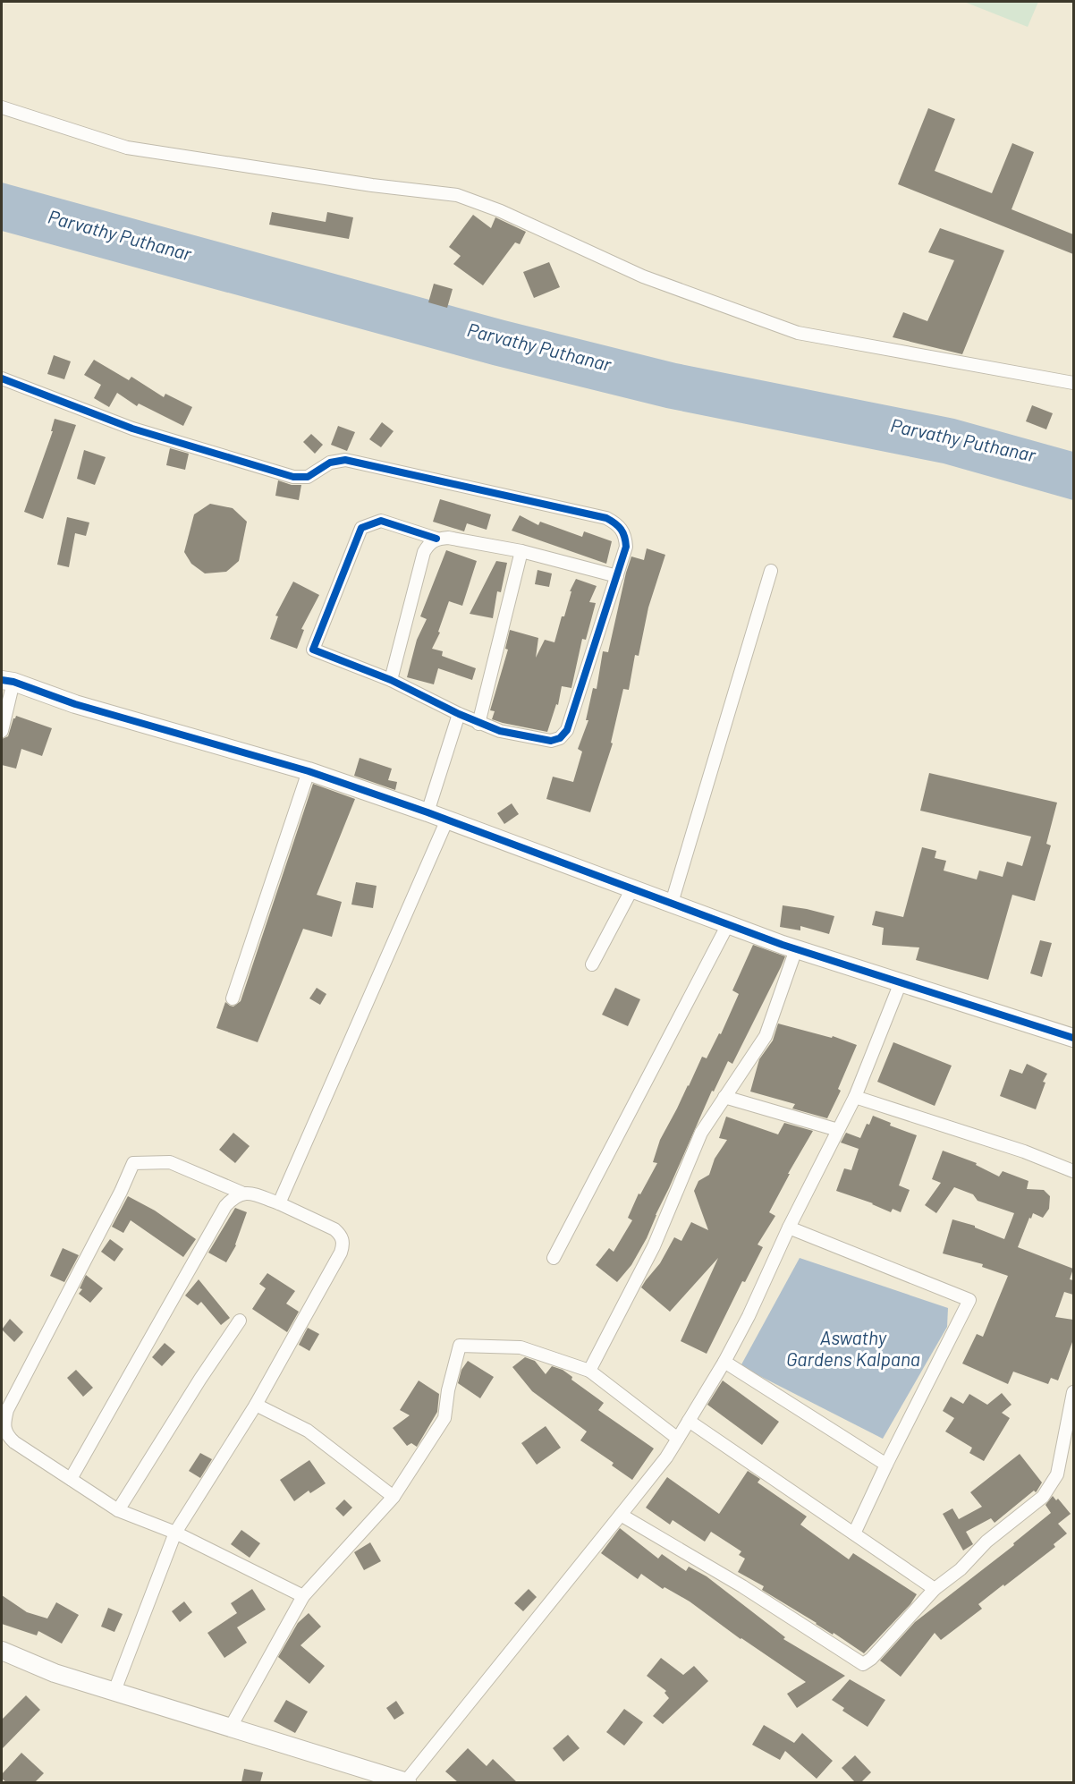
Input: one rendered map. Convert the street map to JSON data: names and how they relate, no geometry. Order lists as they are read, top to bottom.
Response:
{
  "water": ["Parvathy Puthanar", "Aswathy Gardens Kalpana"]
}
